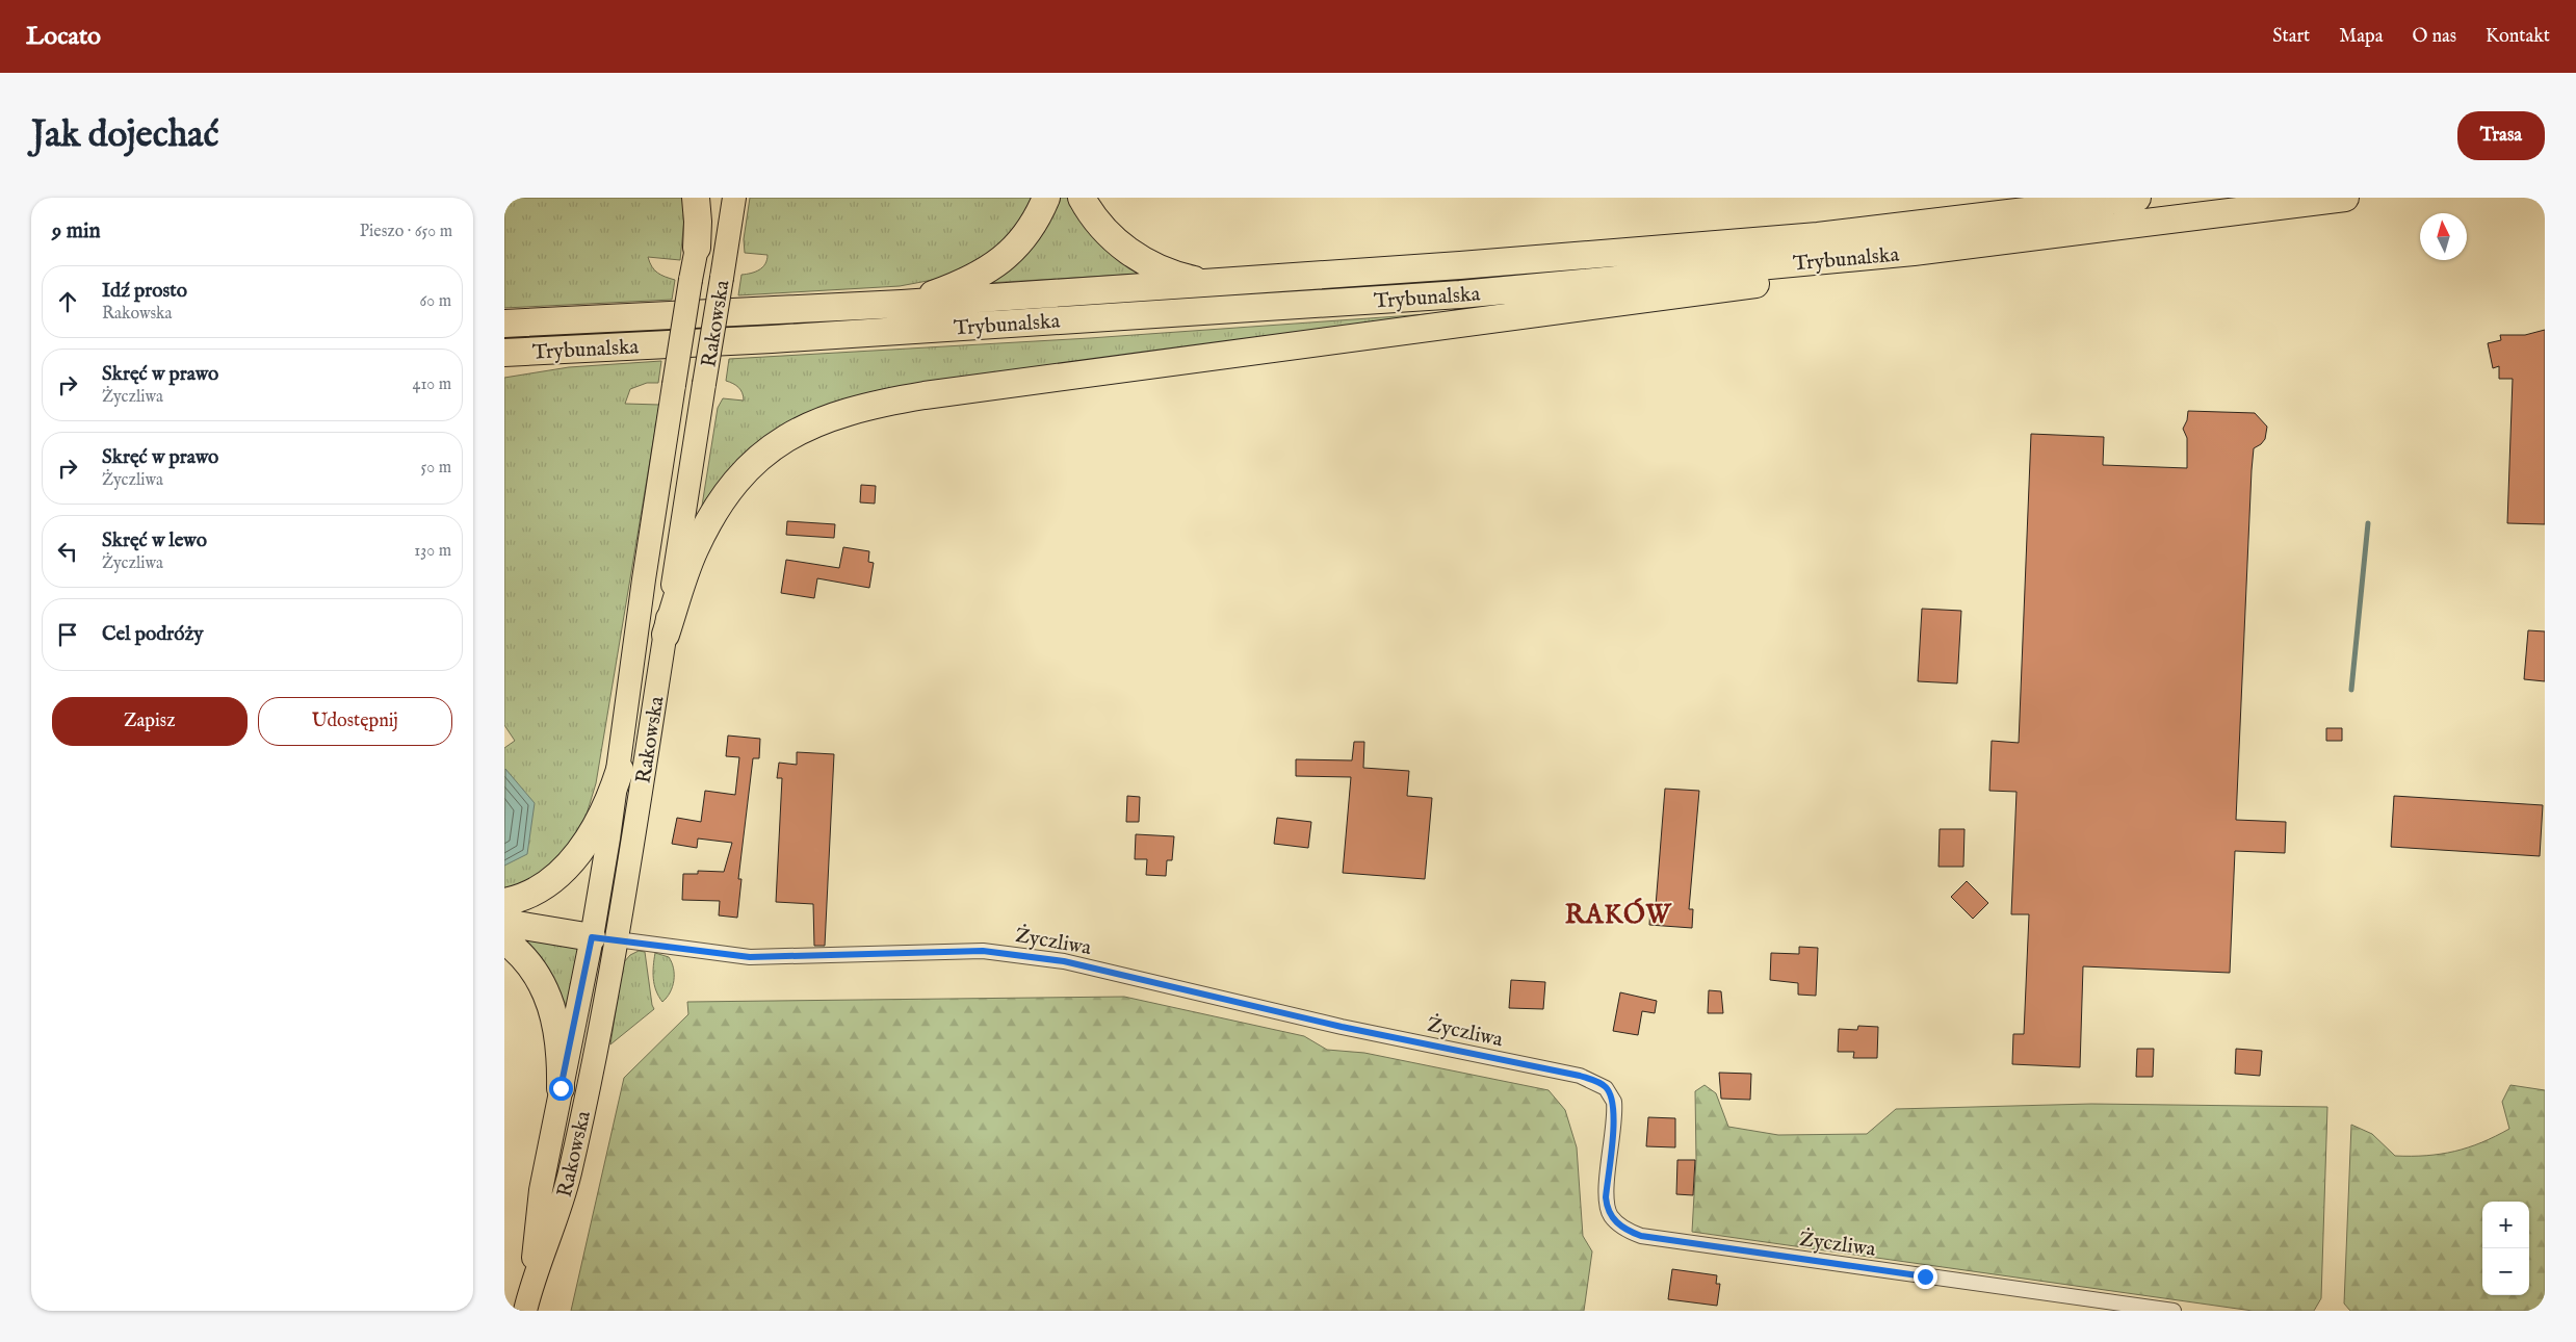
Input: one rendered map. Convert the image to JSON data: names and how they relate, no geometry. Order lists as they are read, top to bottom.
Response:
{
  "streets": {
    "highway": ["Trybunalska"],
    "main road": ["Rakowska"],
    "street": ["Życzliwa"]
  },
  "crossings": [
    ["Rakowska", "Życzliwa"]
  ],
  "districts": ["RAKÓW"],
  "north": "top",
  "page": {
    "header": "Locato",
    "nav": [
      "Start",
      "Mapa",
      "O nas",
      "Kontakt"
    ],
    "buttons": [
      "Trasa",
      ["Zapisz", "Udostępnij"]
    ],
    "title": "Jak dojechać",
    "heading": ["9 min", "Pieszo · 650 m"],
    "list": [
      ["Idź prosto", "Rakowska", "60 m"],
      ["Skręć w prawo", "Życzliwa", "410 m"],
      ["Skręć w prawo", "Życzliwa", "50 m"],
      ["Skręć w lewo", "Życzliwa", "130 m"],
      "Cel podróży"
    ],
    "map_buttons": ["+", "−"]
  }
}
